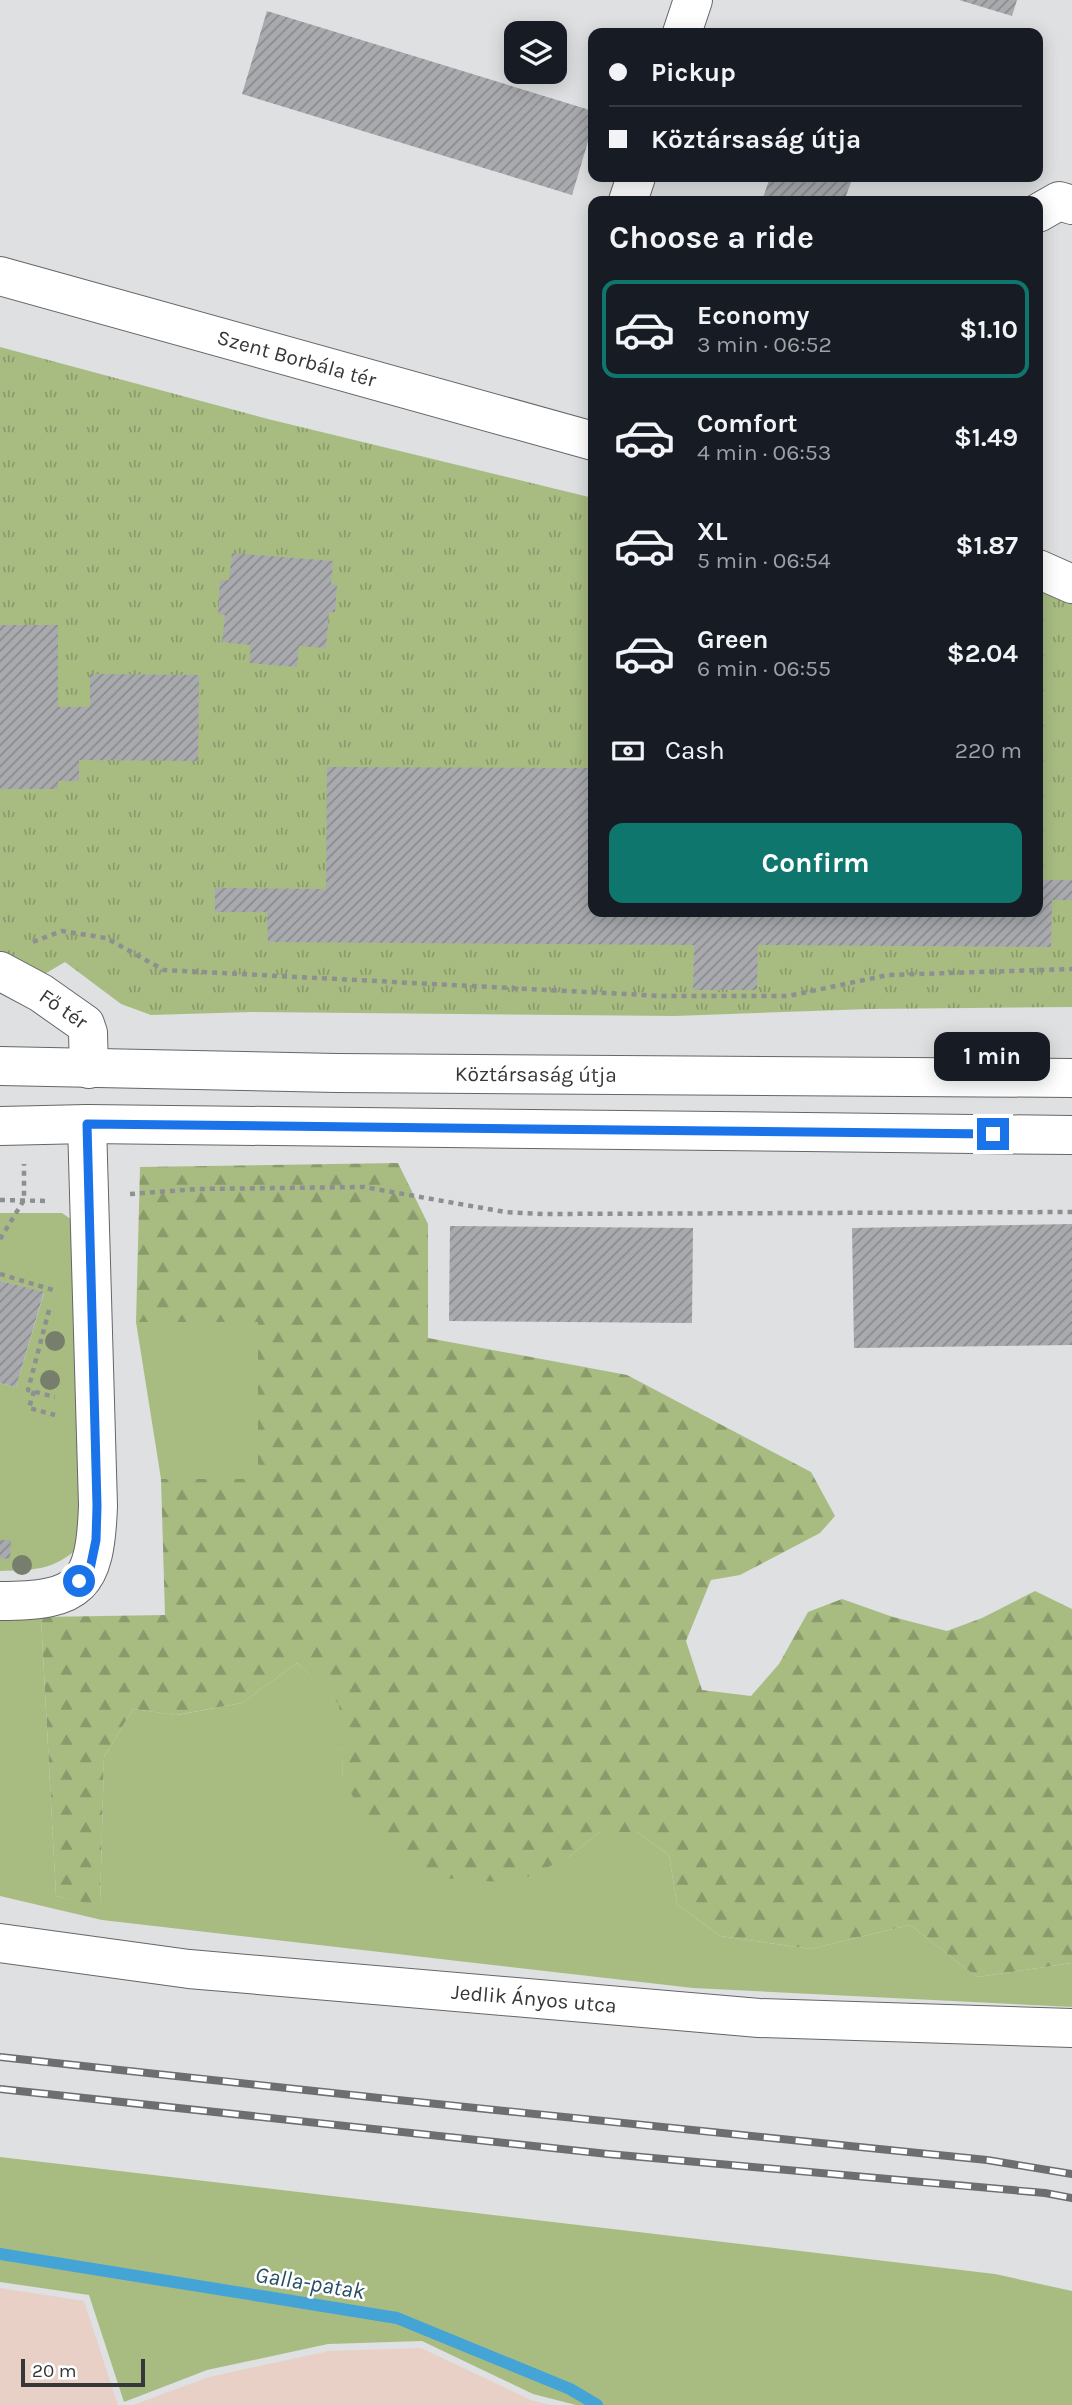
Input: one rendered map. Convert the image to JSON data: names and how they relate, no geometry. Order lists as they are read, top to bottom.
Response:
{
  "streets": {
    "street": [
      "Szent Borbála tér",
      "Fő tér",
      "Köztársaság útja",
      "Jedlik Ányos utca"
    ]
  },
  "crossings": [
    ["Fő tér", "Köztársaság útja"]
  ],
  "water": ["Galla-patak"],
  "scale_bar": "20 m",
  "page": {
    "banner": ["Pickup", "Köztársaság útja"],
    "heading": "Choose a ride",
    "list": [
      {
        "name": "Economy",
        "note": "3 min · 06:52",
        "value": "$1.10"
      },
      {
        "name": "Comfort",
        "note": "4 min · 06:53",
        "value": "$1.49"
      },
      {
        "name": "XL",
        "note": "5 min · 06:54",
        "value": "$1.87"
      },
      {
        "name": "Green",
        "note": "6 min · 06:55",
        "value": "$2.04"
      }
    ],
    "pay": ["Cash", "220 m"],
    "buttons": "Confirm",
    "bubble": "1 min",
    "scale": "20 m"
  }
}
